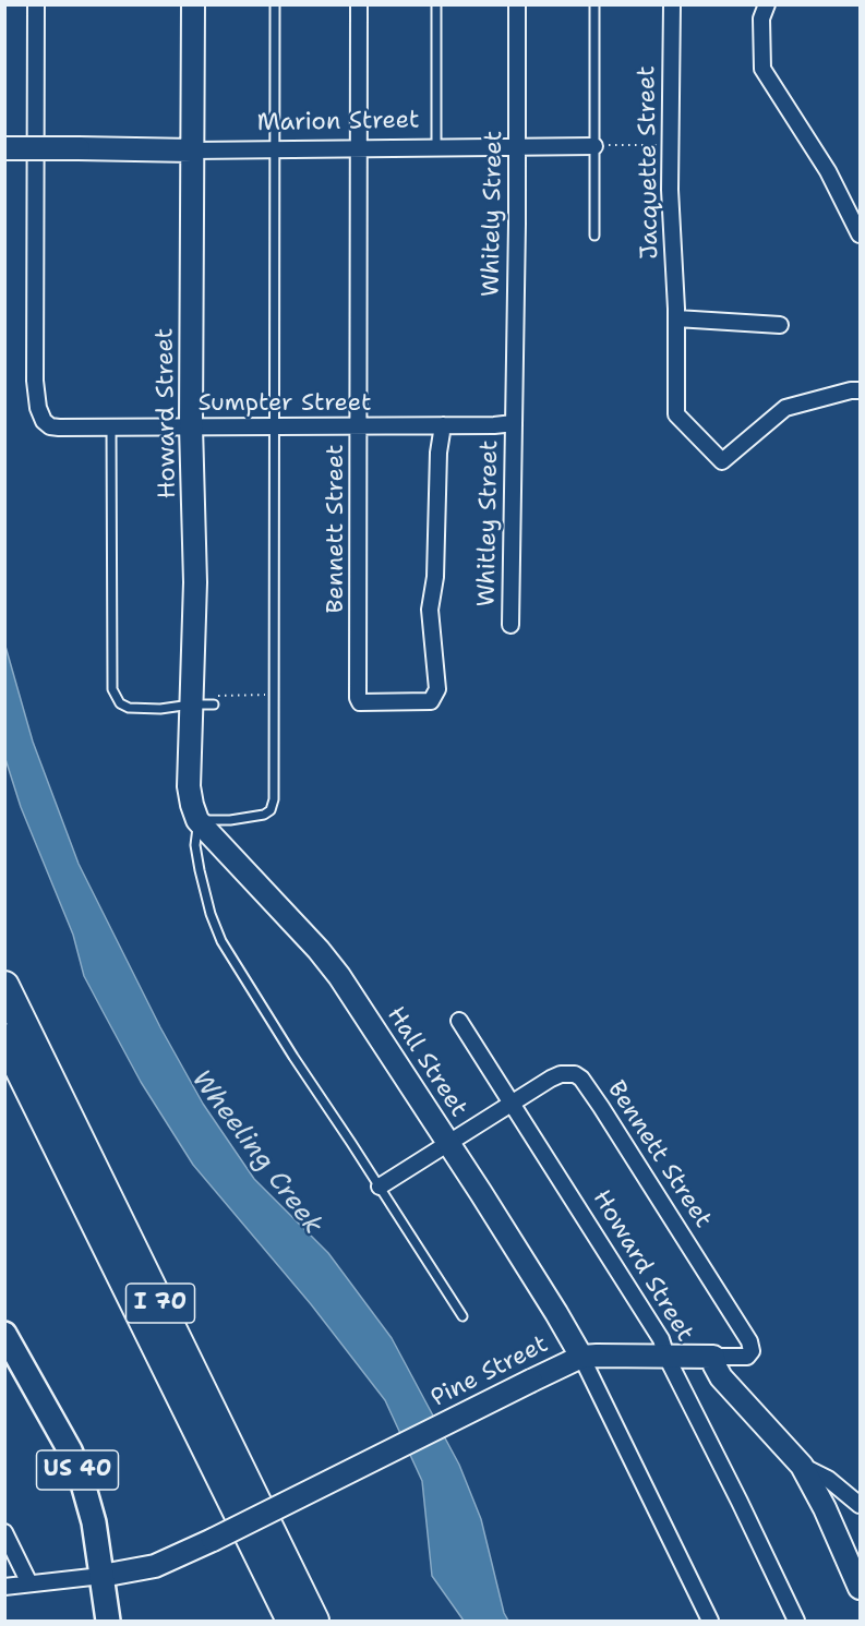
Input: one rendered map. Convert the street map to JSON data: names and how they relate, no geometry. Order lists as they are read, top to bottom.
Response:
{
  "streets": {
    "highway": ["I 70"],
    "main road": ["US 40"],
    "street": [
      "Marion Street",
      "Jacquette Street",
      "Whitely Street",
      "Sumpter Street",
      "Howard Street",
      "Whitley Street",
      "Bennett Street",
      "Hall Street",
      "Pine Street"
    ]
  },
  "crossings": [
    ["Marion Street", "Whitely Street"],
    ["Marion Street", "Howard Street"],
    ["Marion Street", "Bennett Street"],
    ["Whitely Street", "Sumpter Street"],
    ["Whitely Street", "Whitley Street"],
    ["Sumpter Street", "Howard Street"],
    ["Sumpter Street", "Whitley Street"],
    ["Sumpter Street", "Bennett Street"],
    ["Howard Street", "Bennett Street"],
    ["Howard Street", "Hall Street"],
    ["Howard Street", "Pine Street"],
    ["Bennett Street", "Hall Street"],
    ["Bennett Street", "Pine Street"],
    ["Hall Street", "Pine Street"],
    ["Pine Street", "US 40"]
  ],
  "water": ["Wheeling Creek"]
}
